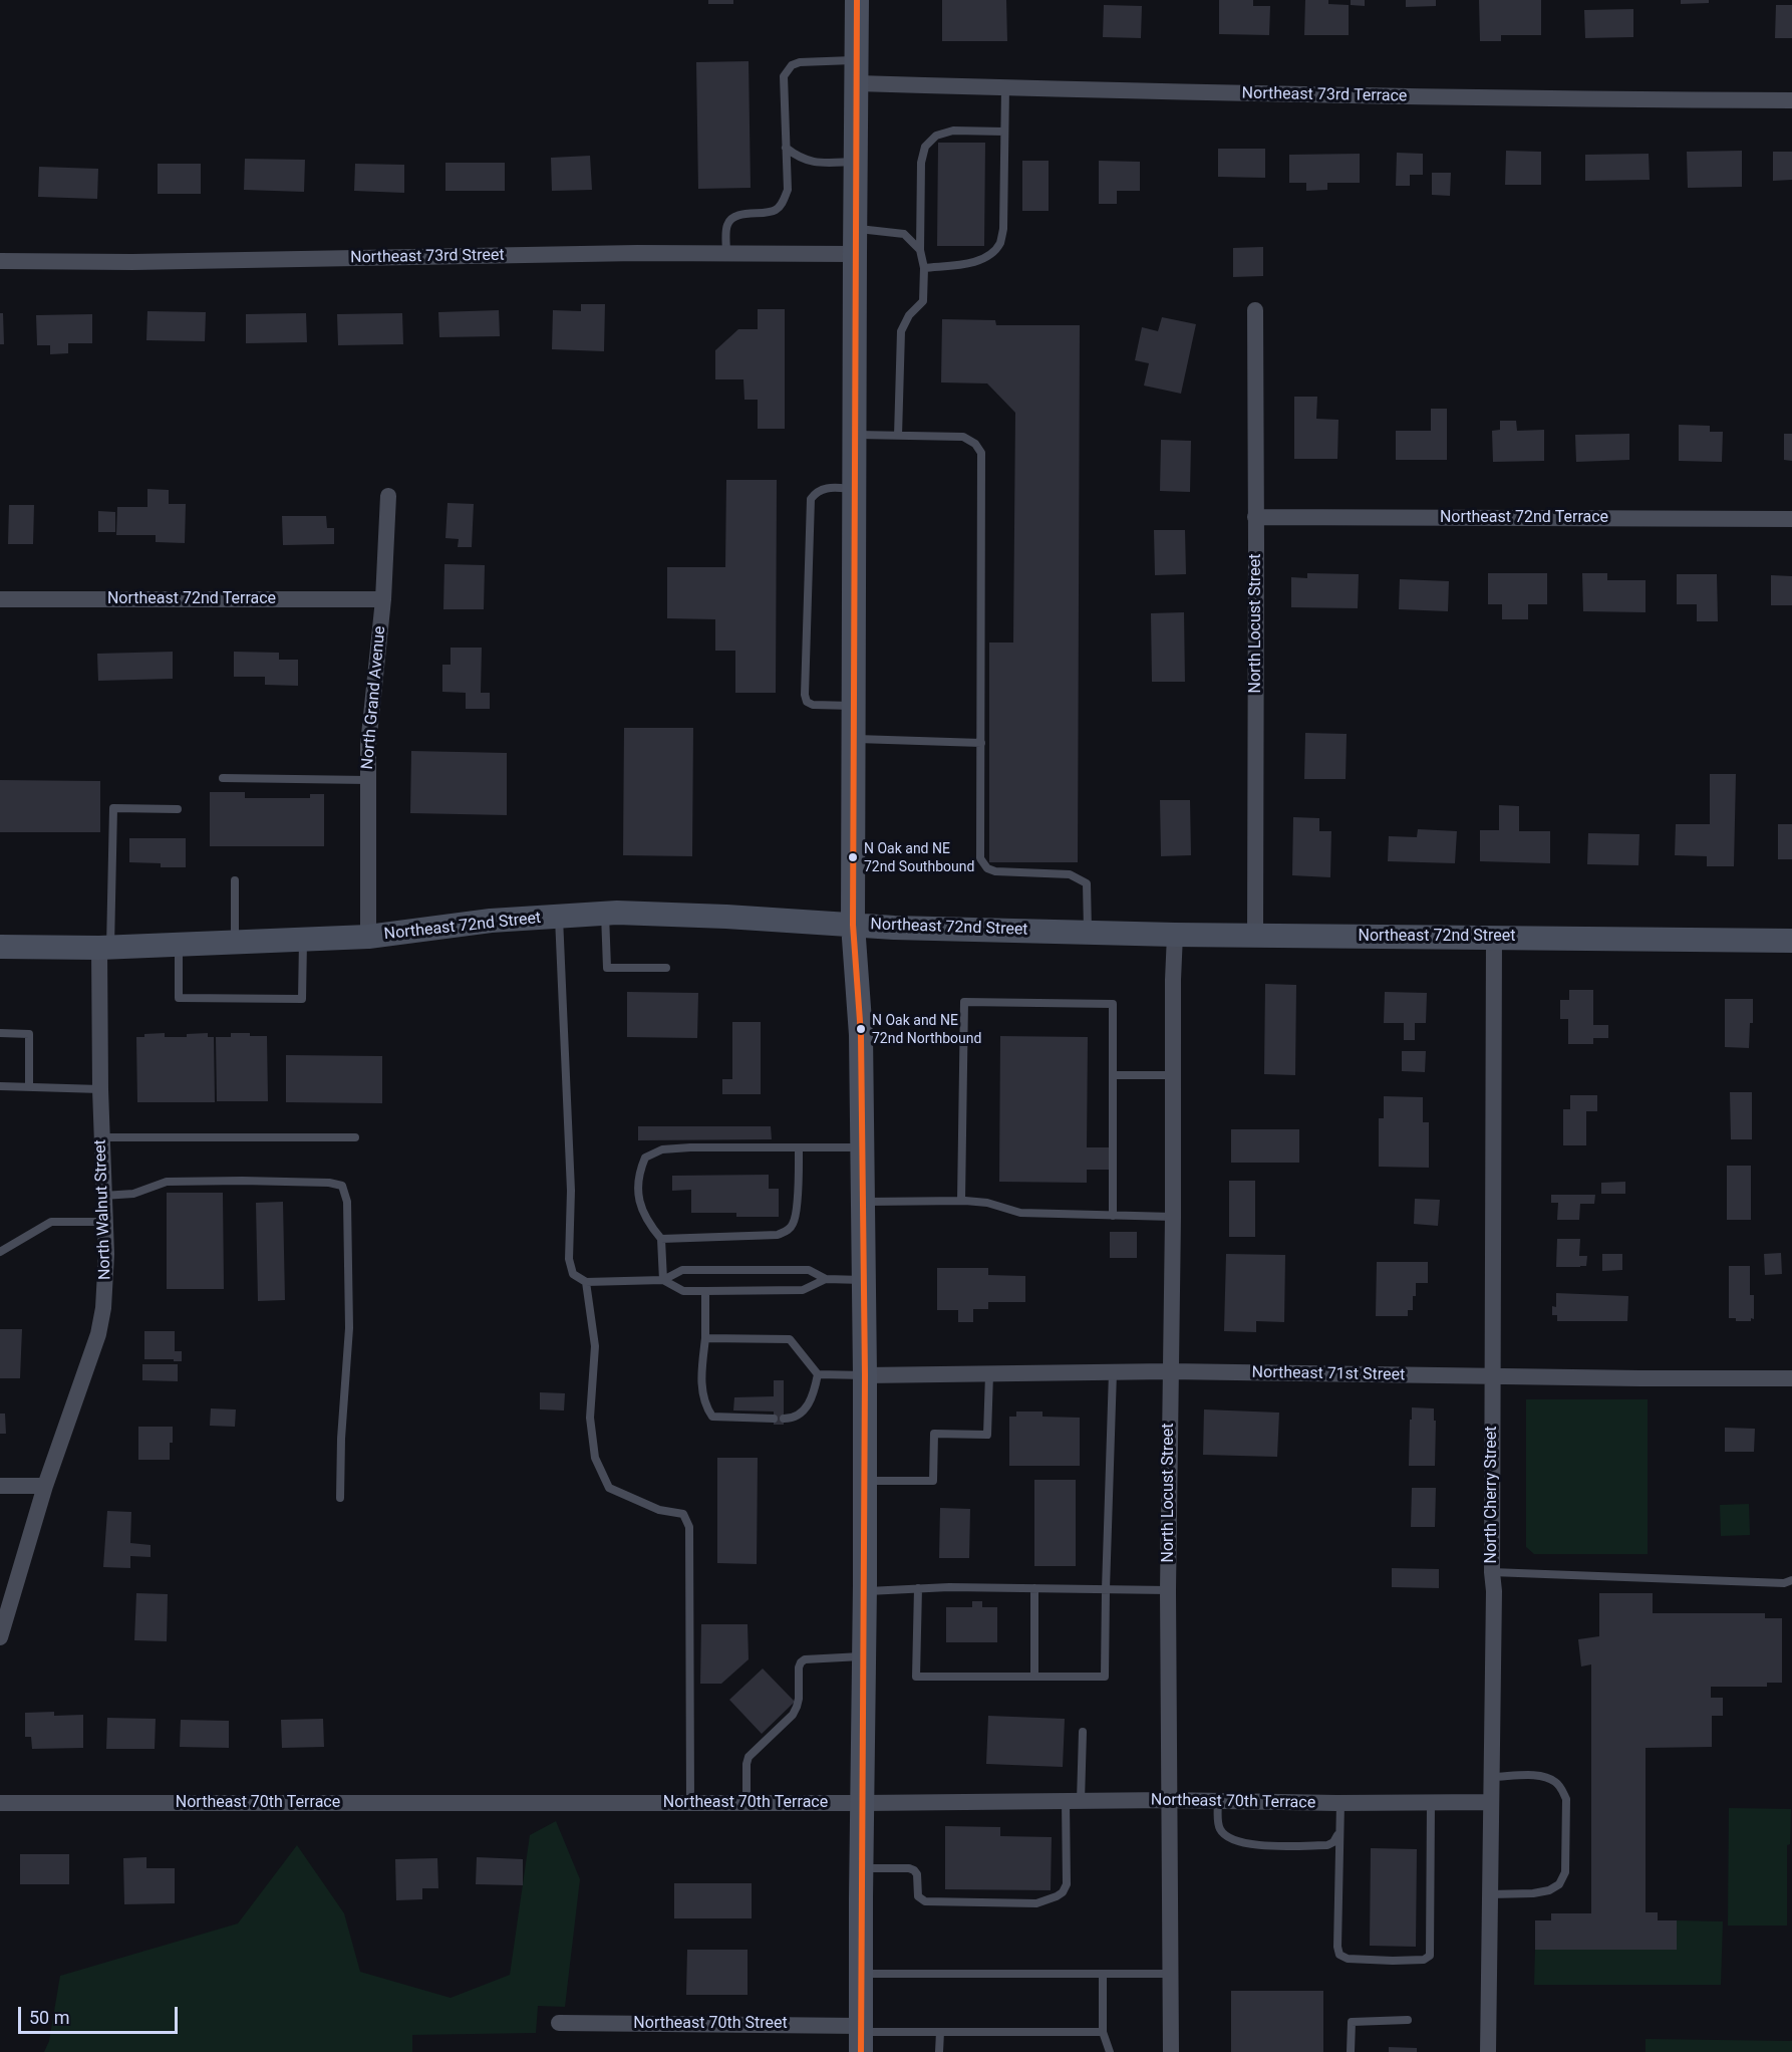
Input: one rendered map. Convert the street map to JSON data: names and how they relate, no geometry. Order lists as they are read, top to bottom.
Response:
{
  "streets": {
    "main road": ["Northeast 72nd Street"],
    "street": [
      "Northeast 73rd Terrace",
      "Northeast 73rd Street",
      "Northeast 72nd Terrace",
      "North Locust Street",
      "North Grand Avenue",
      "North Walnut Street",
      "Northeast 71st Street",
      "North Cherry Street",
      "Northeast 70th Terrace",
      "Northeast 70th Street"
    ]
  },
  "crossings": [
    ["Northeast 72nd Terrace", "North Locust Street"],
    ["Northeast 72nd Terrace", "North Grand Avenue"],
    ["North Locust Street", "Northeast 72nd Street"],
    ["North Locust Street", "Northeast 71st Street"],
    ["North Locust Street", "Northeast 70th Terrace"],
    ["North Grand Avenue", "Northeast 72nd Street"],
    ["Northeast 72nd Street", "North Walnut Street"],
    ["Northeast 72nd Street", "North Cherry Street"],
    ["Northeast 71st Street", "North Cherry Street"],
    ["North Cherry Street", "Northeast 70th Terrace"]
  ],
  "places": ["N Oak and NE 72nd Southbound", "N Oak and NE 72nd Northbound"],
  "scale_bar": "50 m"
}
